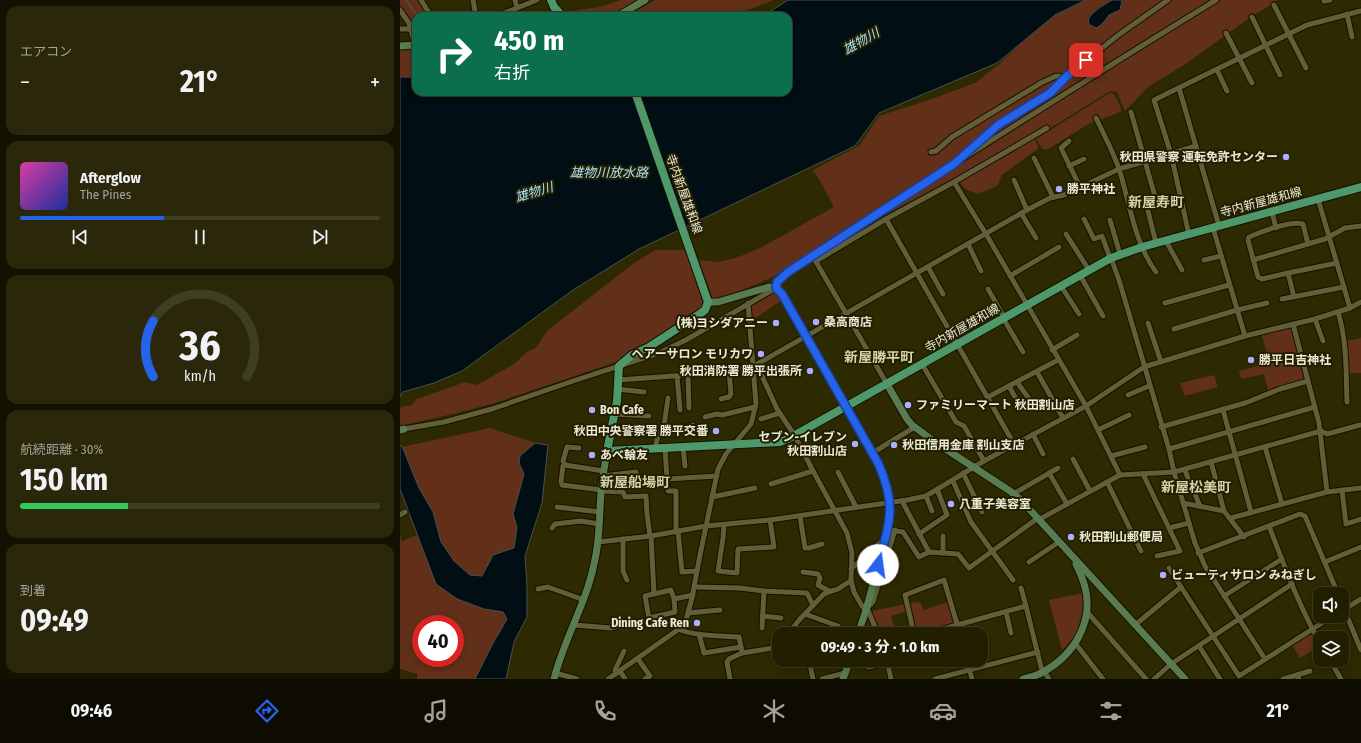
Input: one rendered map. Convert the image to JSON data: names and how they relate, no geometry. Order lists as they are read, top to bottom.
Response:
{
  "streets": {
    "main road": ["寺内新屋雄和線"]
  },
  "districts": [
    "新屋寿町",
    "新屋勝平町",
    "新屋船場町",
    "新屋松美町"
  ],
  "water": ["雄物川", "雄物川放水路"],
  "places": [
    "秋田県警察 運転免許センター",
    "勝平神社",
    "桑高商店",
    "(株)ヨシダアニー",
    "ヘアーサロン モリカワ",
    "勝平日吉神社",
    "秋田消防署 勝平出張所",
    "ファミリーマート 秋田割山店",
    "Bon Cafe",
    "秋田中央警察署 勝平交番",
    "セブン-イレブン 秋田割山店",
    "秋田信用金庫 割山支店",
    "あべ輪友",
    "八重子美容室",
    "秋田割山郵便局",
    "ビューティサロン みねぎし",
    "Dining Cafe Ren"
  ],
  "page": {
    "tile": [
      "エアコン",
      ["航続距離 · 30%", "150 km"],
      ["到着", "09:49"]
    ],
    "turn": ["450 m", "右折"],
    "heat": ["−", "21°", "+"],
    "song": ["Afterglow", "The Pines"],
    "limit": "40",
    "trip": "09:49 · 3 分 · 1.0 km",
    "tabs": ["09:46", "21°"],
    "gauge": ["36", "km/h"]
  }
}
